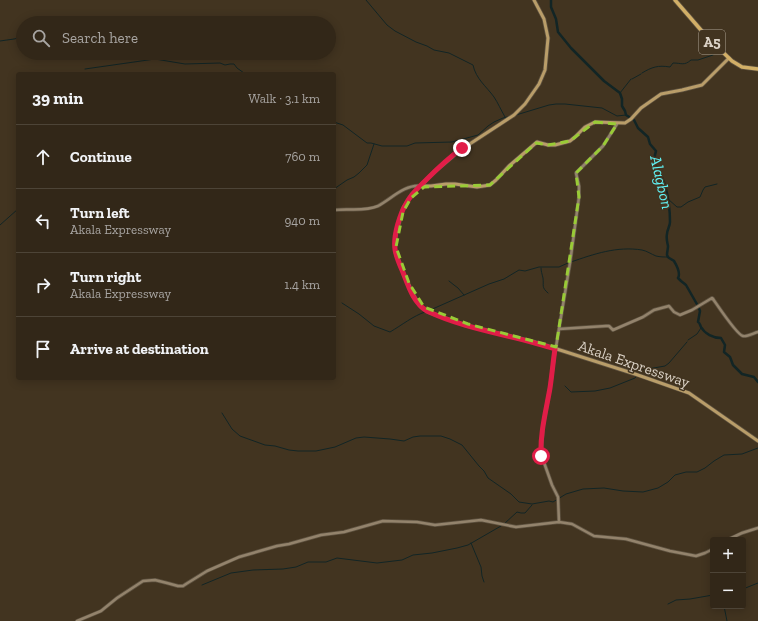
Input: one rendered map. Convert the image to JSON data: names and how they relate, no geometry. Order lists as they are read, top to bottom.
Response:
{
  "streets": {
    "highway": ["A5"],
    "main road": ["Akala Expressway"]
  },
  "water": ["Alagbon"],
  "page": {
    "search": "Search here",
    "heading": ["39 min", "Walk · 3.1 km"],
    "list": [
      ["Continue", "760 m"],
      ["Turn left", "Akala Expressway", "940 m"],
      ["Turn right", "Akala Expressway", "1.4 km"],
      "Arrive at destination"
    ],
    "map_buttons": ["+", "−"]
  }
}
